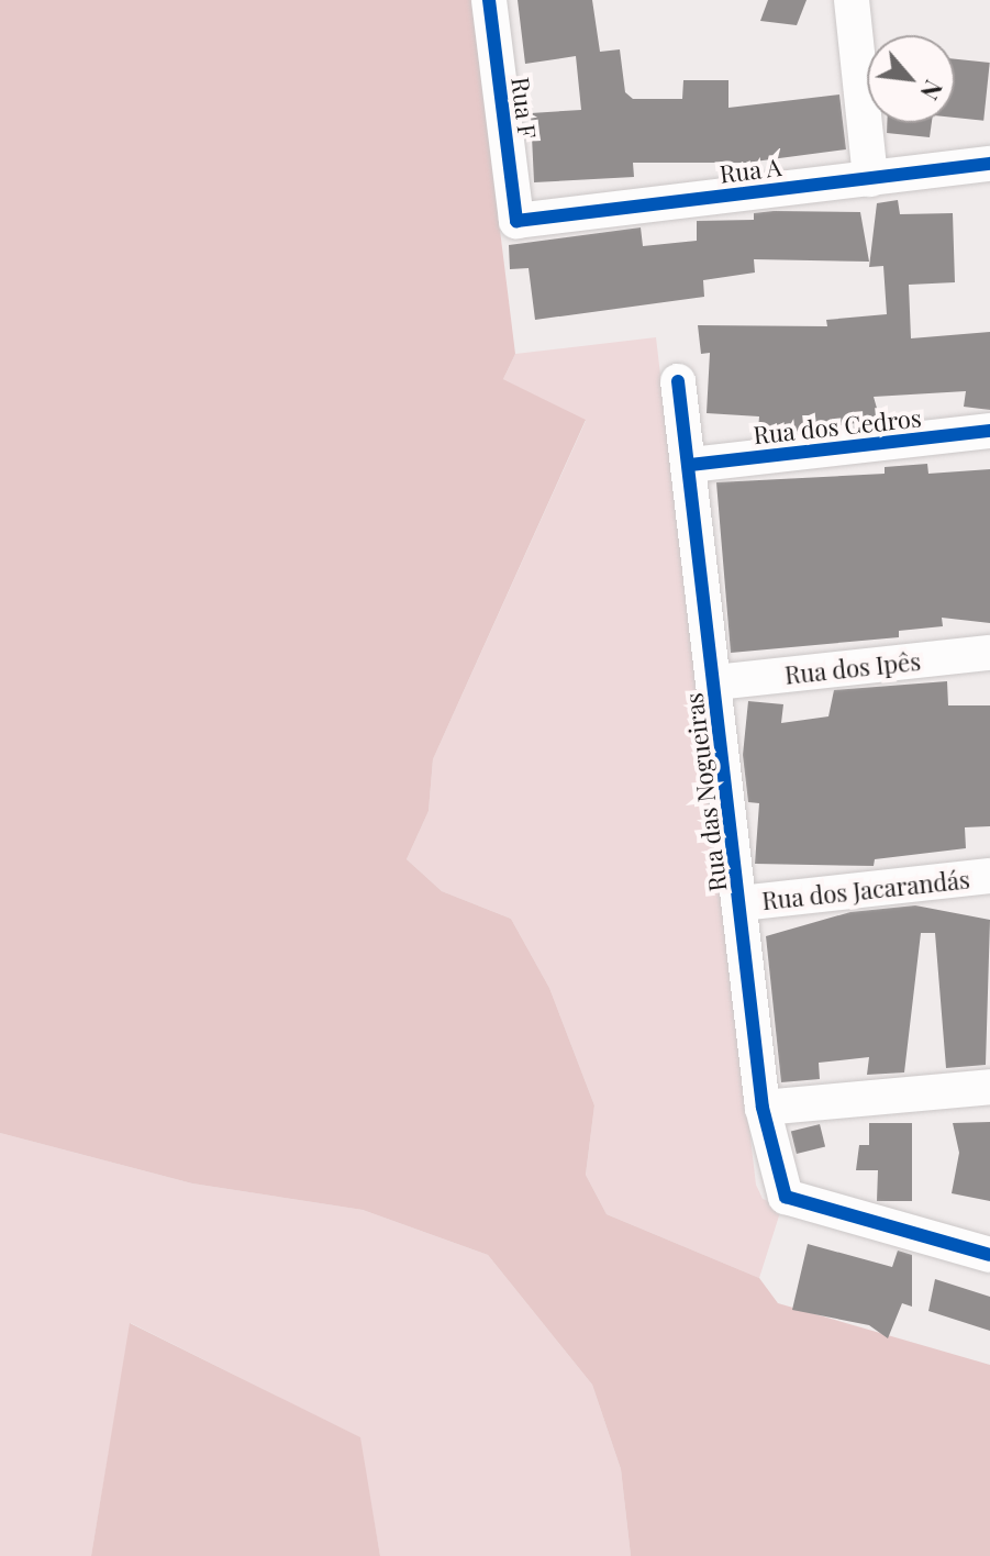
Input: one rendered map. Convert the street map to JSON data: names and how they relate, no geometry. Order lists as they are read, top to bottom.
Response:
{
  "streets": {
    "street": [
      "Rua F",
      "Rua A",
      "Rua dos Cedros",
      "Rua dos Ipês",
      "Rua das Nogueiras",
      "Rua dos Jacarandás"
    ]
  },
  "crossings": [
    ["Rua F", "Rua A"],
    ["Rua dos Cedros", "Rua das Nogueiras"],
    ["Rua dos Ipês", "Rua das Nogueiras"],
    ["Rua das Nogueiras", "Rua dos Jacarandás"]
  ],
  "north": "bottom right"
}
